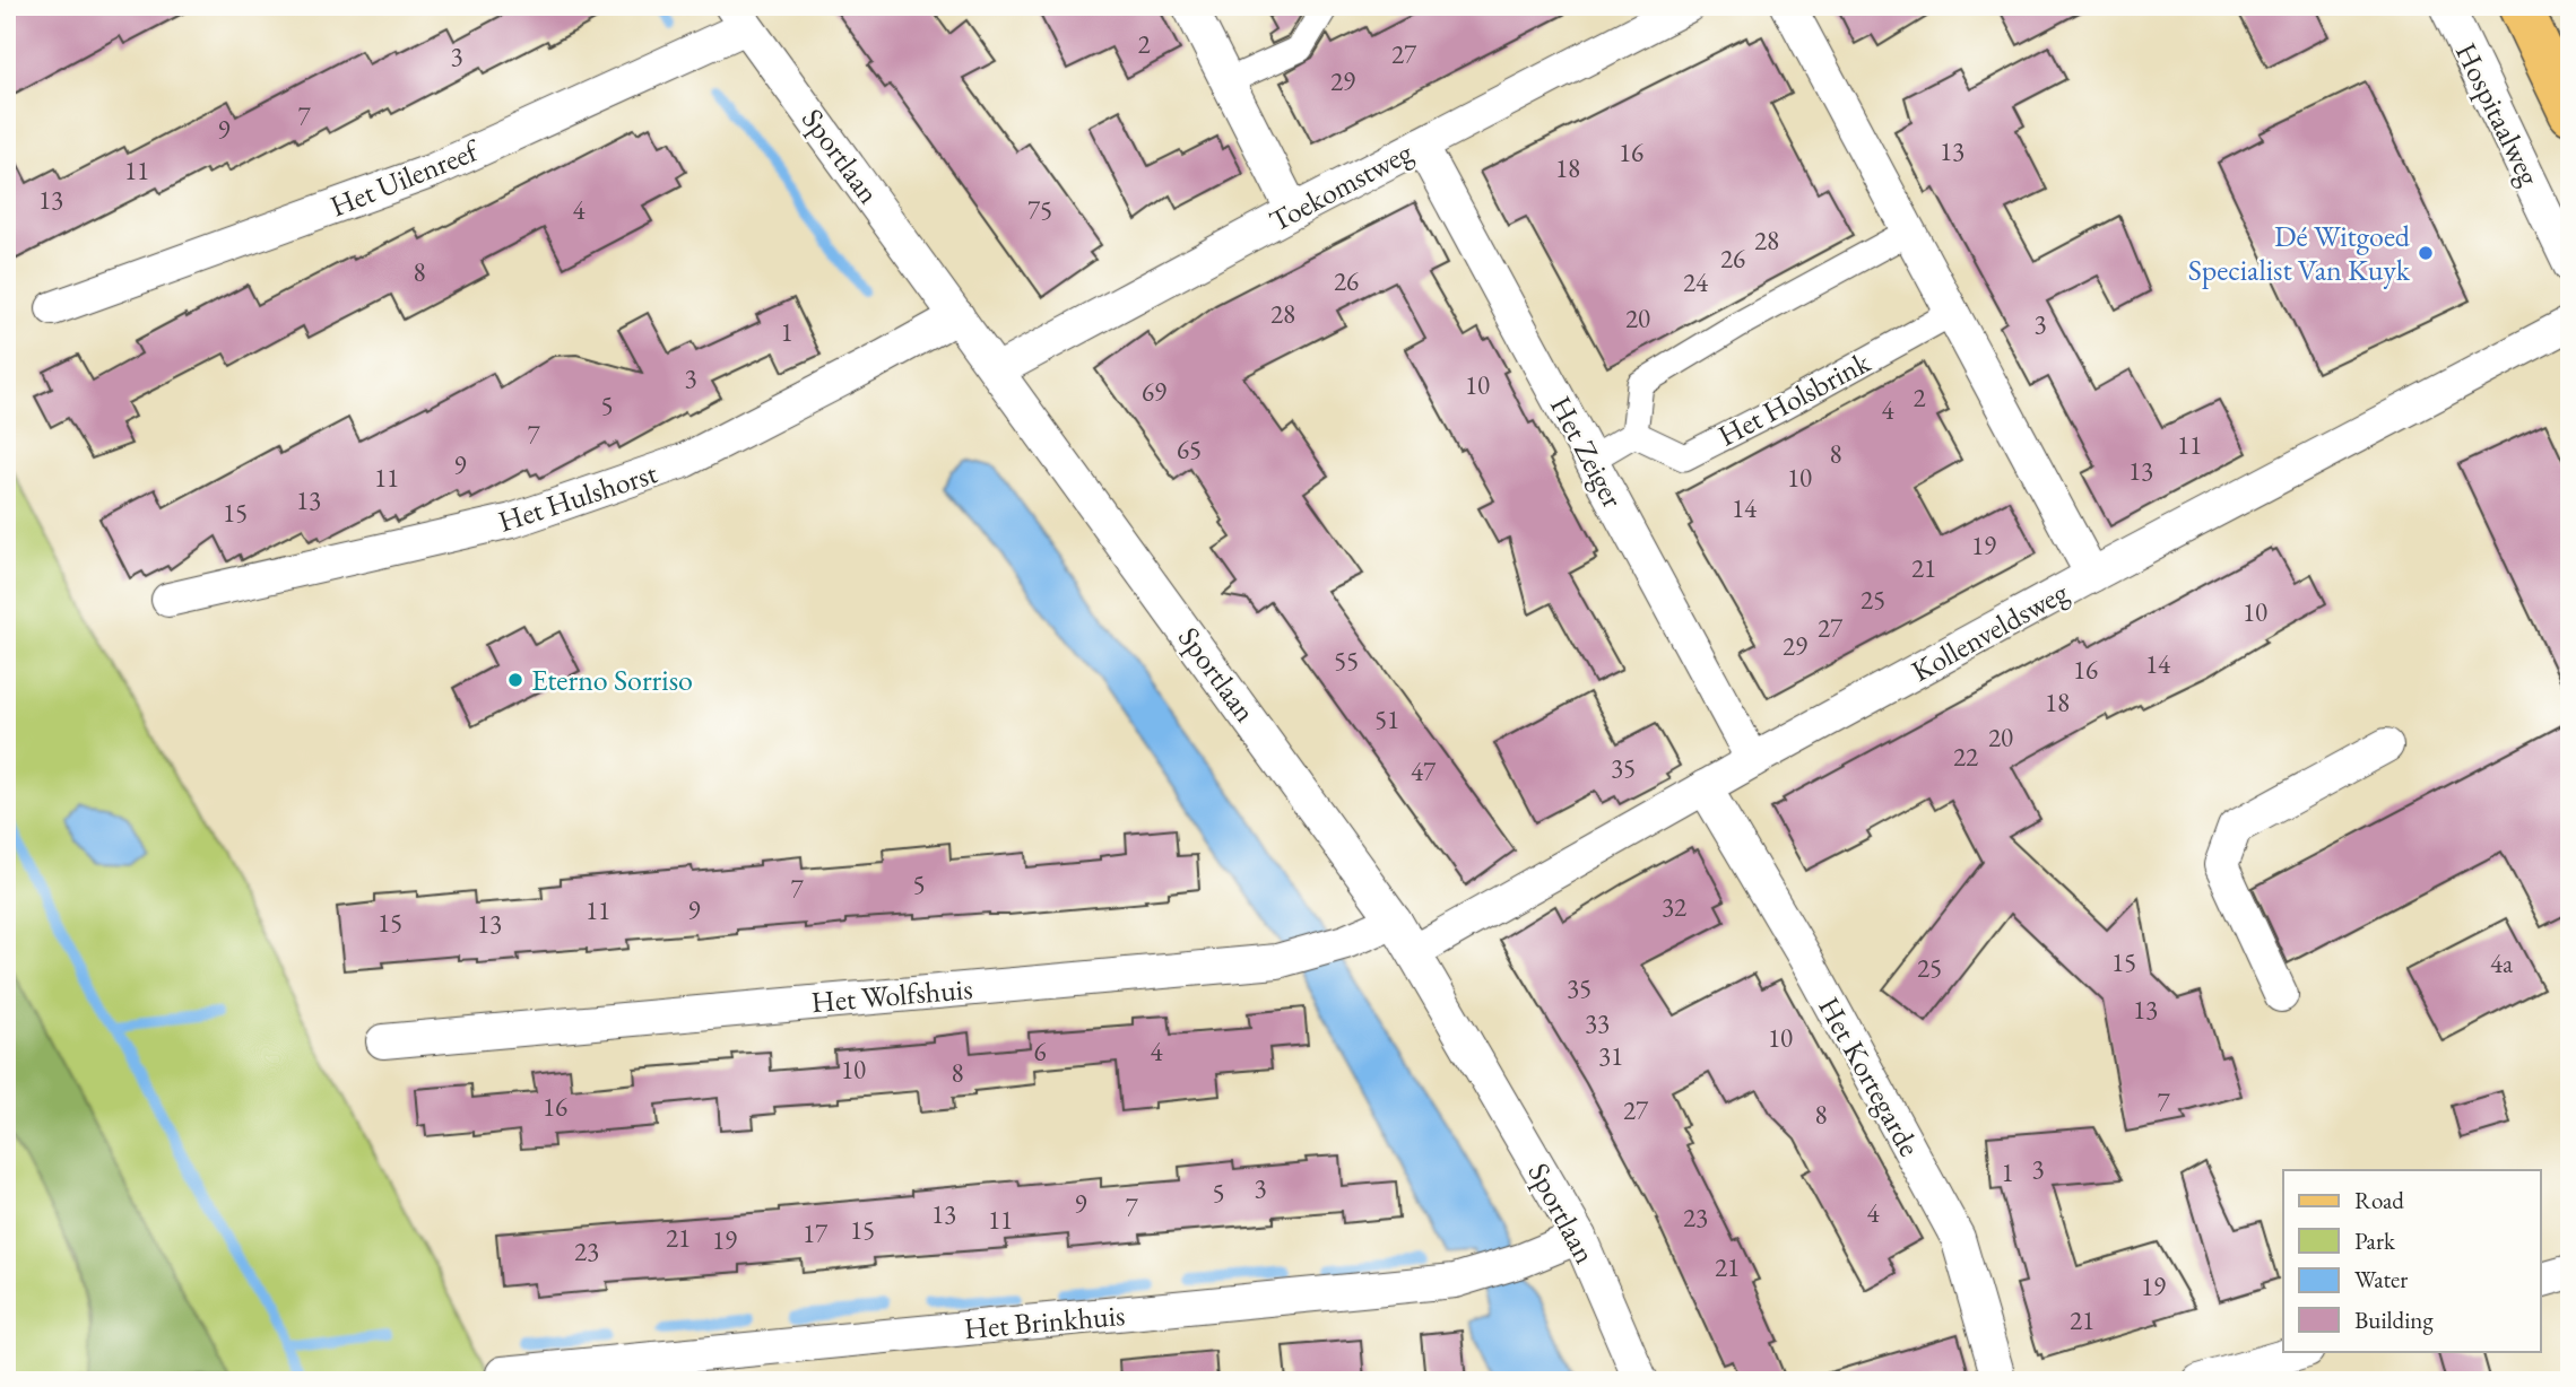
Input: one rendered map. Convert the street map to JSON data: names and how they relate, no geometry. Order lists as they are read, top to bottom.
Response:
{
  "streets": {
    "street": [
      "Hospitaalweg",
      "Sportlaan",
      "Het Uilenreef",
      "Toekomstweg",
      "Het Holsbrink",
      "Het Zeiger",
      "Het Hulshorst",
      "Kollenveldsweg",
      "Het Wolfshuis",
      "Het Kortegarde",
      "Het Brinkhuis"
    ]
  },
  "crossings": [
    ["Sportlaan", "Het Uilenreef"],
    ["Sportlaan", "Toekomstweg"],
    ["Sportlaan", "Het Hulshorst"],
    ["Sportlaan", "Kollenveldsweg"],
    ["Sportlaan", "Het Wolfshuis"],
    ["Sportlaan", "Het Brinkhuis"],
    ["Toekomstweg", "Het Zeiger"],
    ["Het Zeiger", "Kollenveldsweg"],
    ["Kollenveldsweg", "Het Kortegarde"]
  ],
  "places": ["Dé Witgoed Specialist Van Kuyk", "Eterno Sorriso"],
  "house_numbers": [
    "2",
    "27",
    "3",
    "29",
    "7",
    "9",
    "13",
    "16",
    "18",
    "11",
    "13",
    "4",
    "75",
    "28",
    "26",
    "8",
    "26",
    "24",
    "28",
    "20",
    "3",
    "1",
    "3",
    "10",
    "69",
    "2",
    "5",
    "4",
    "7",
    "11",
    "65",
    "8",
    "9",
    "13",
    "11",
    "10",
    "13",
    "14",
    "15",
    "19",
    "21",
    "25",
    "10",
    "27",
    "29",
    "55",
    "14",
    "16",
    "18",
    "51",
    "20",
    "22",
    "35",
    "47",
    "5",
    "7",
    "32",
    "11",
    "9",
    "15",
    "13",
    "15",
    "4a",
    "25",
    "35",
    "13",
    "33",
    "10",
    "6",
    "4",
    "31",
    "10",
    "8",
    "7",
    "16",
    "27",
    "8",
    "3",
    "1",
    "3",
    "5",
    "9",
    "7",
    "4",
    "13",
    "23",
    "11",
    "15",
    "17",
    "21",
    "19",
    "23",
    "21",
    "19",
    "21"
  ],
  "legend": [
    "Road",
    "Park",
    "Water",
    "Building"
  ]
}
